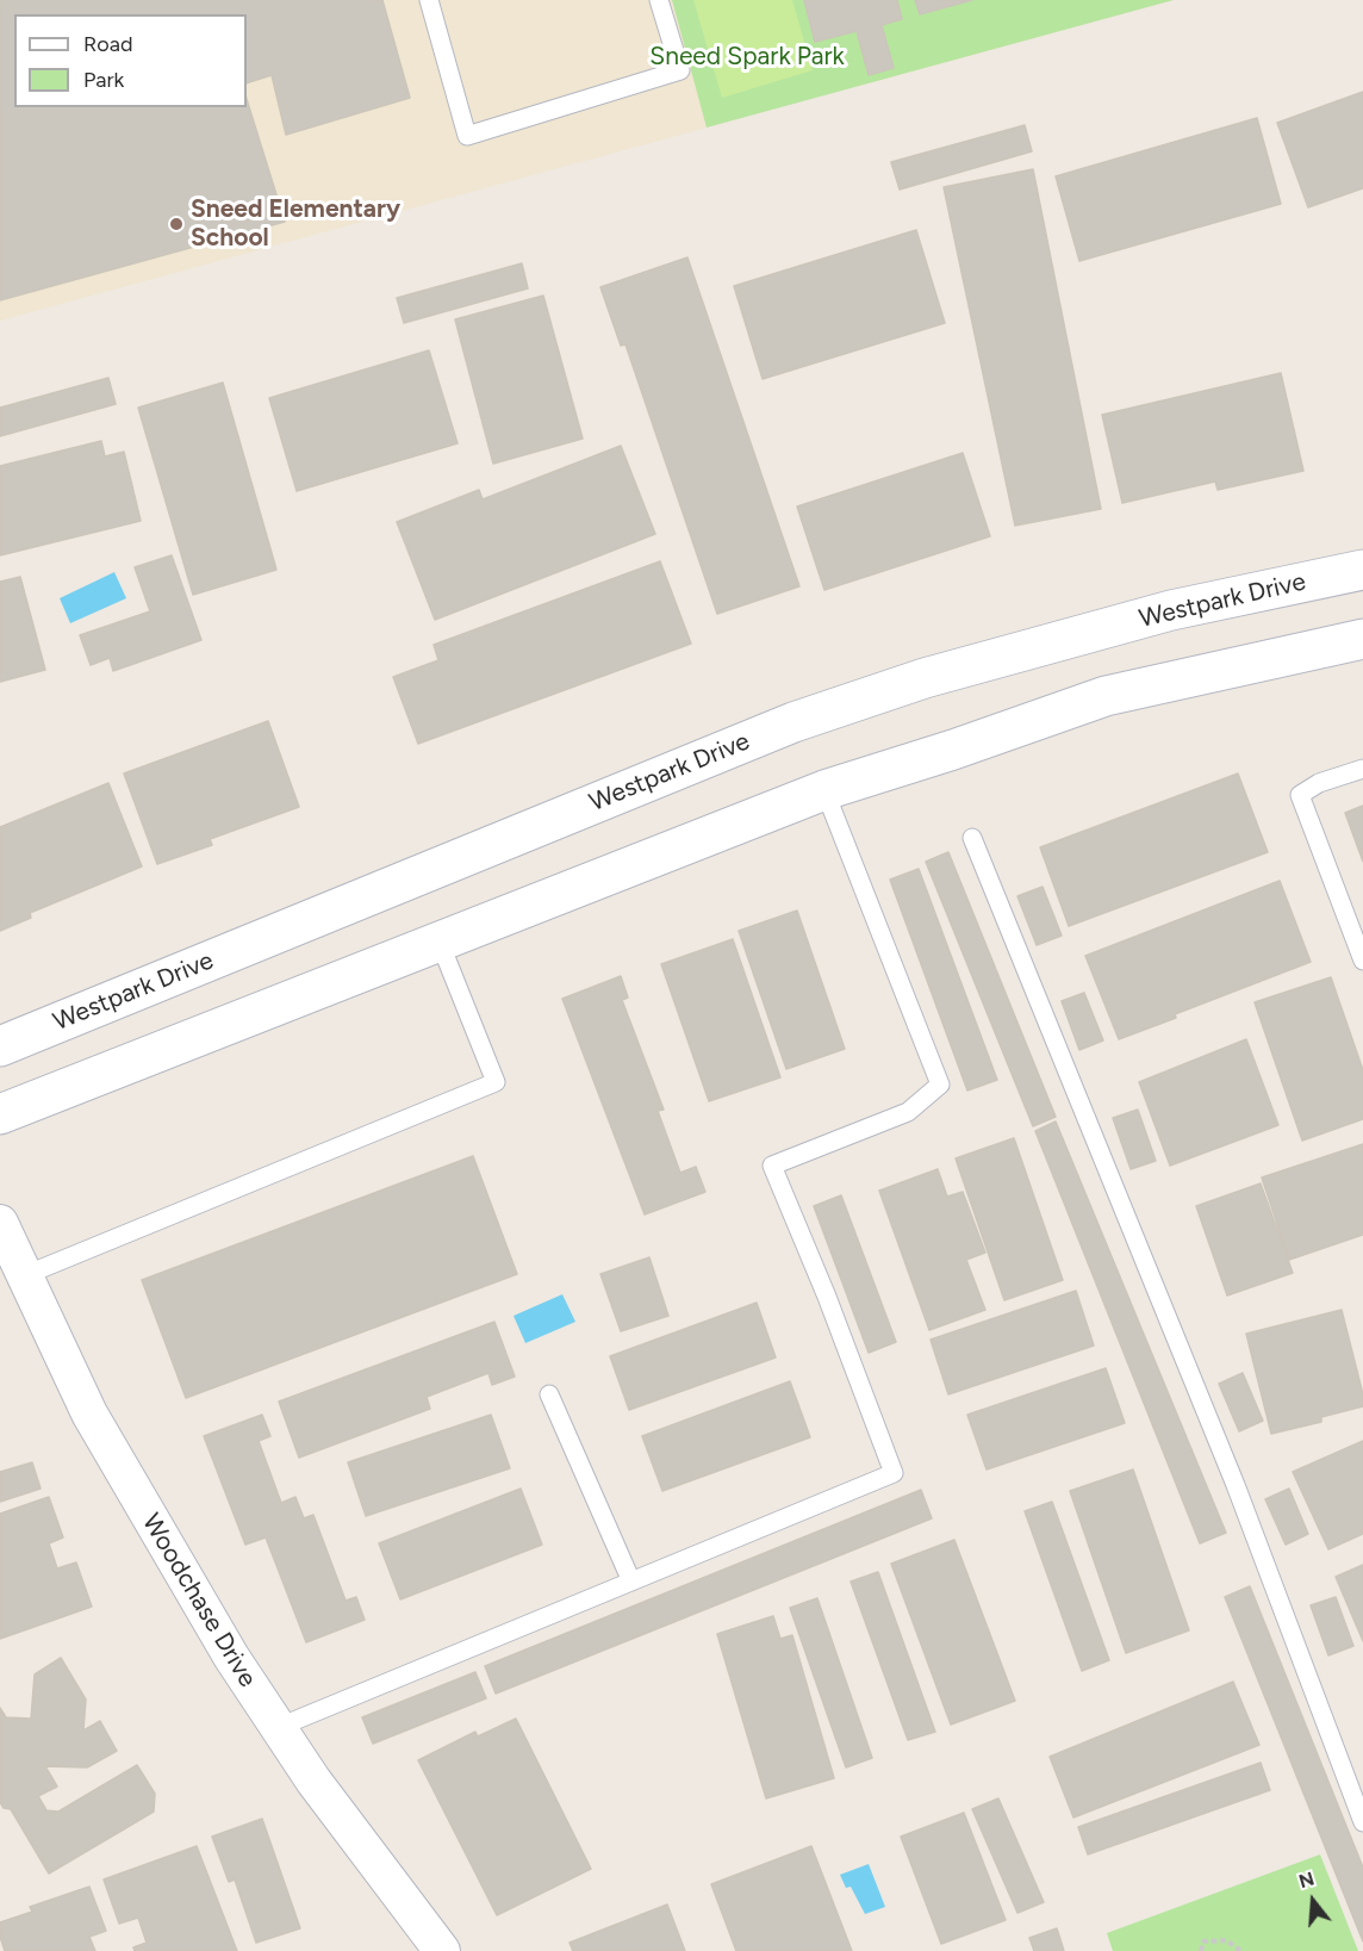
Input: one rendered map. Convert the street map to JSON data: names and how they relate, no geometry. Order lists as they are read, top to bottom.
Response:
{
  "streets": {
    "main road": ["Westpark Drive"],
    "street": ["Woodchase Drive"]
  },
  "parks": ["Sneed Spark Park"],
  "places": ["Sneed Elementary School"],
  "legend": ["Road", "Park"],
  "north": "top"
}
